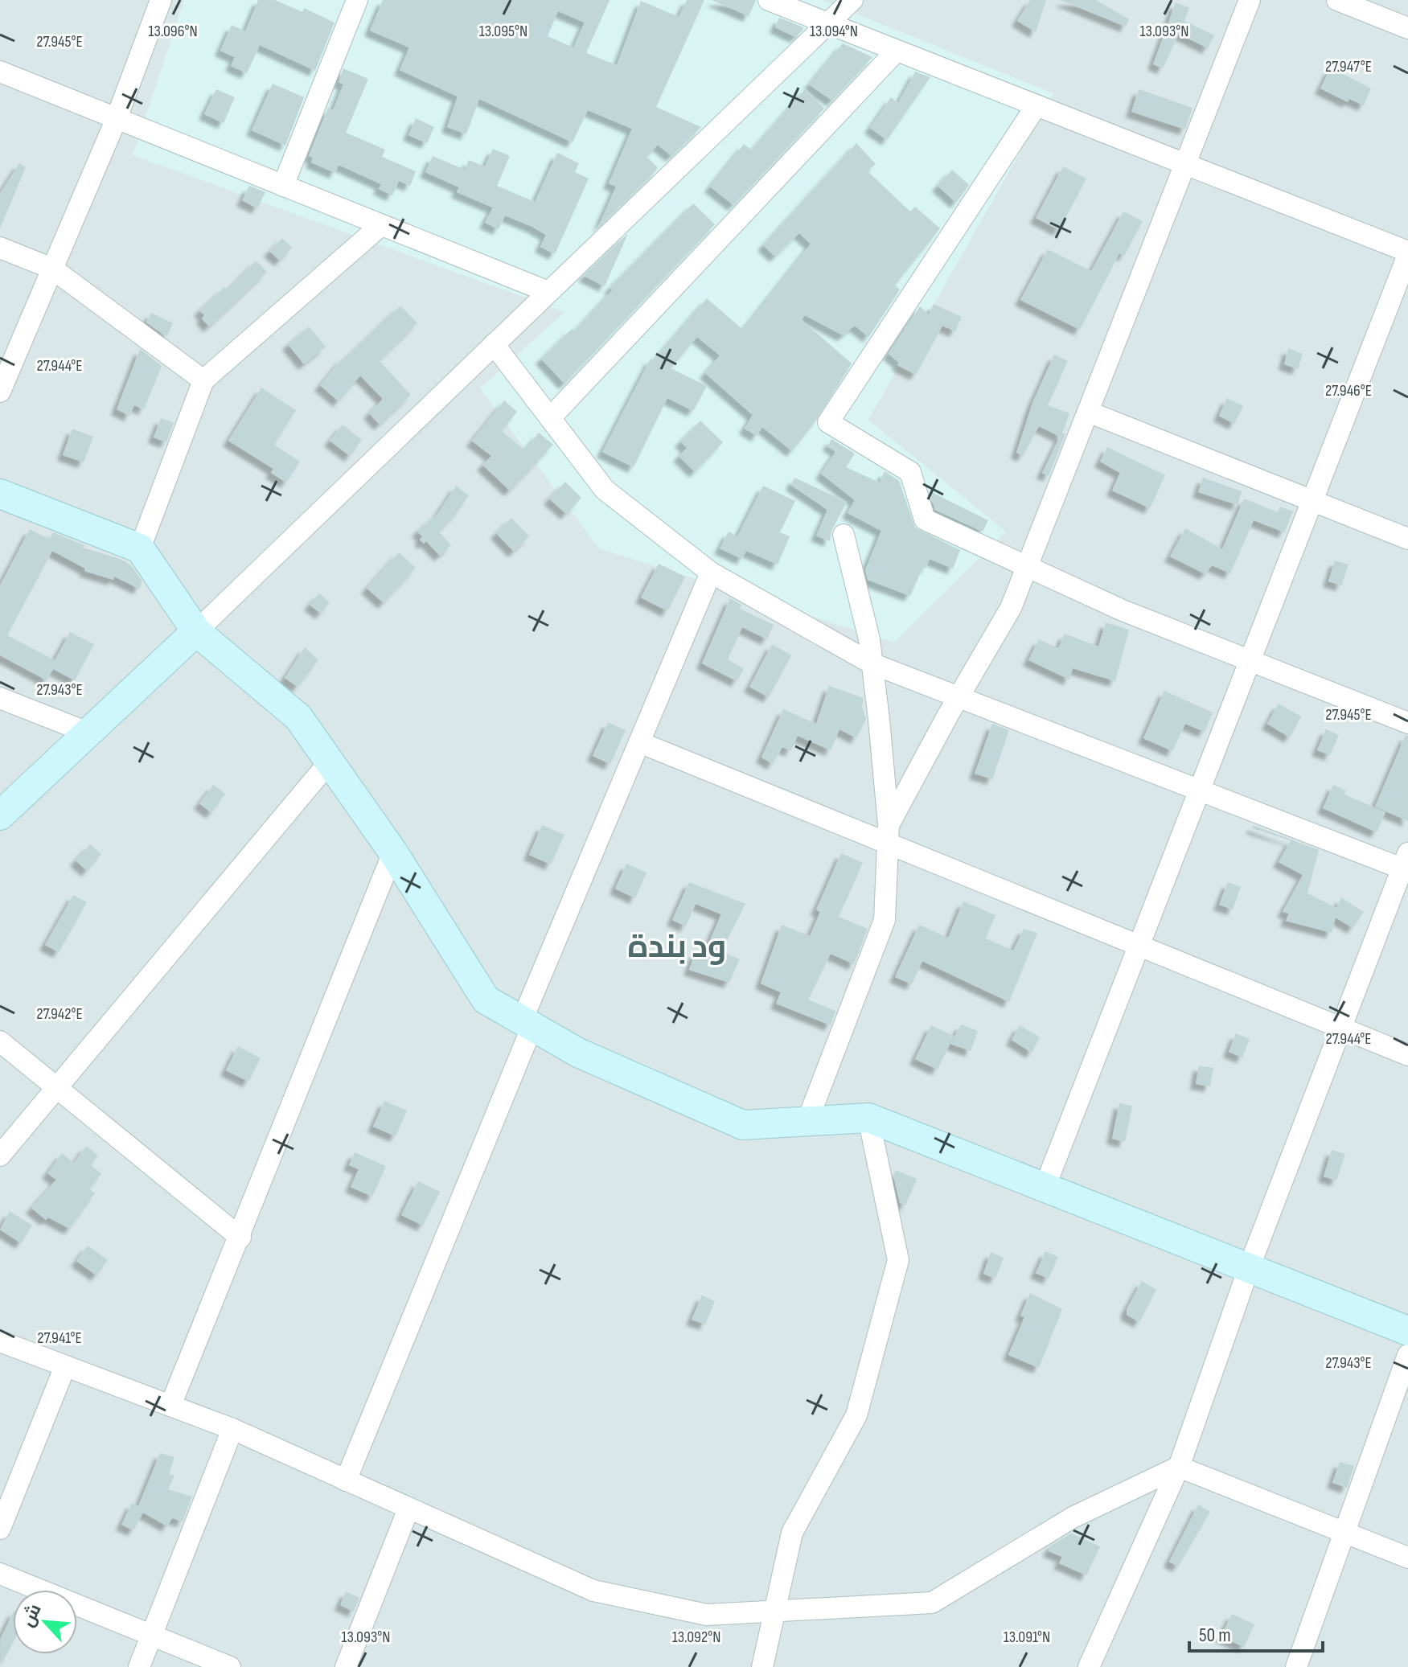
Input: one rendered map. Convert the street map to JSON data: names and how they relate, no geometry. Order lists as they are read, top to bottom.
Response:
{
  "districts": ["ود بندة"],
  "scale_bar": "50 m",
  "north": "top left",
  "coordinates": [
    "13.096°N",
    "13.095°N",
    "13.094°N",
    "13.093°N",
    "27.945°E",
    "27.947°E",
    "27.944°E",
    "27.946°E",
    "27.943°E",
    "27.942°E",
    "27.941°E",
    "13.092°N",
    "13.091°N"
  ]
}
